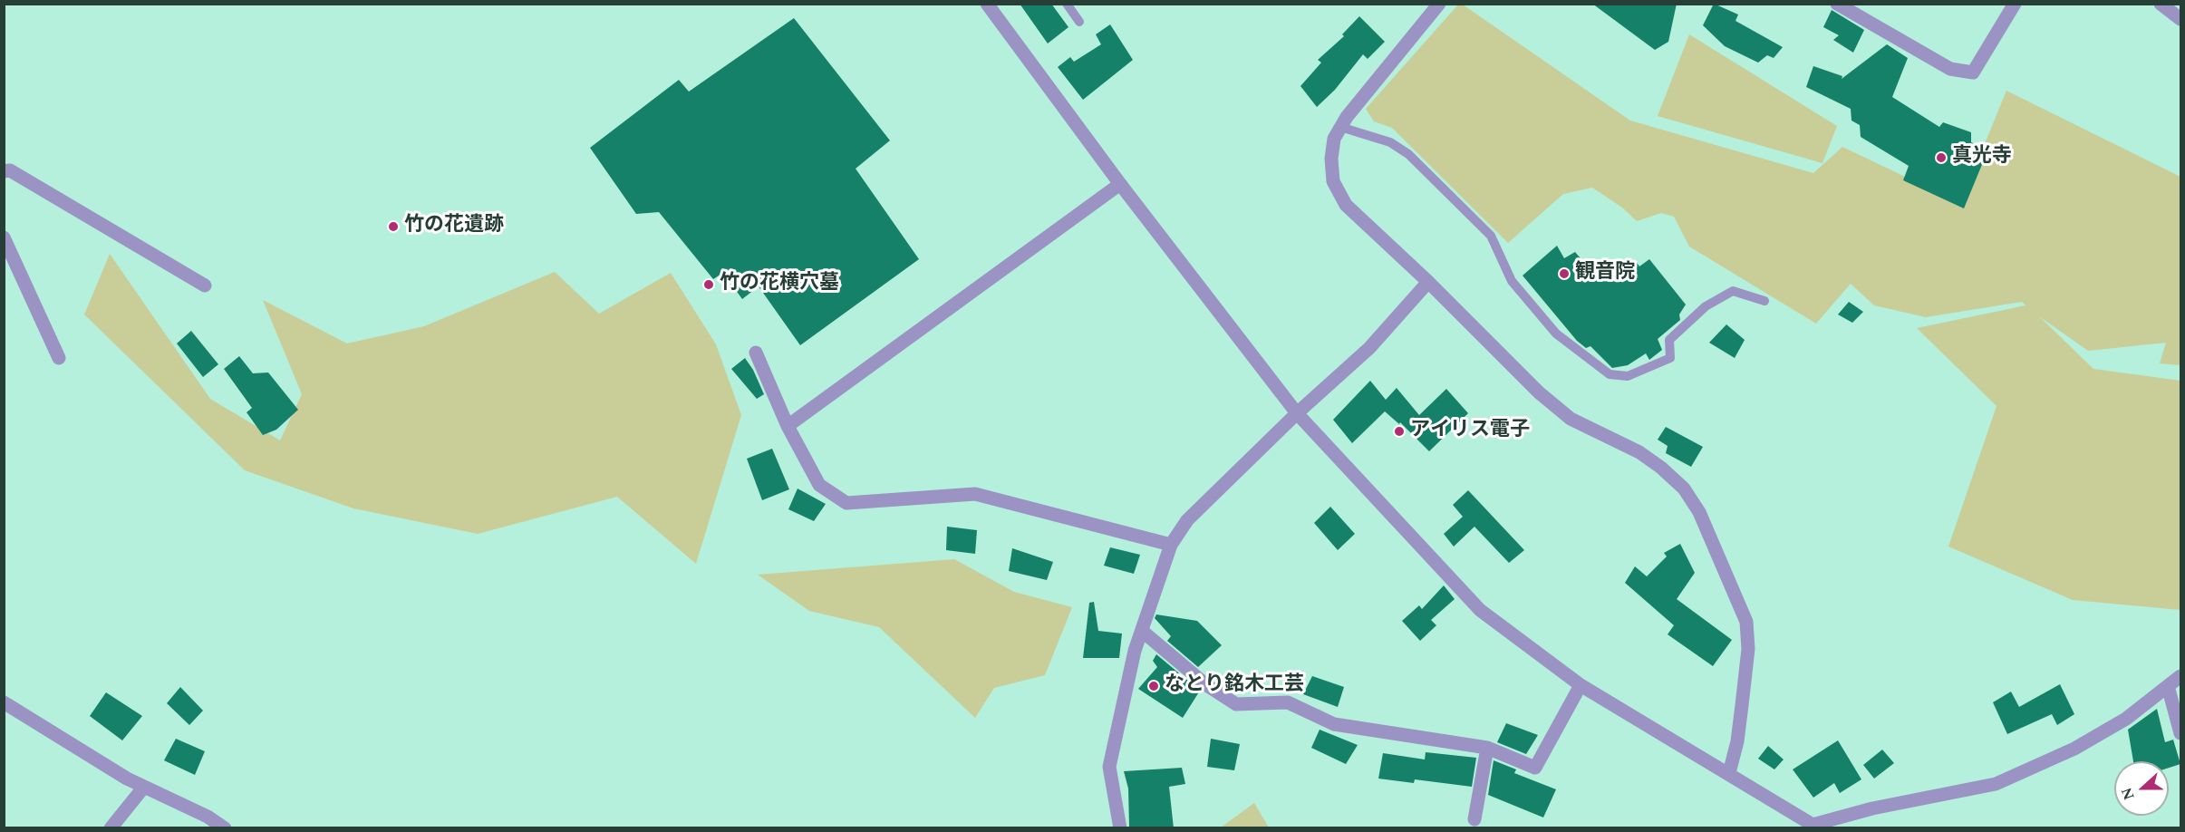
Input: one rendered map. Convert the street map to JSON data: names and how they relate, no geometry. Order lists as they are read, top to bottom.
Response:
{
  "places": [
    "真光寺",
    "竹の花遺跡",
    "観音院",
    "竹の花横穴墓",
    "アイリス電子",
    "なとり銘木工芸"
  ],
  "north": "left"
}
